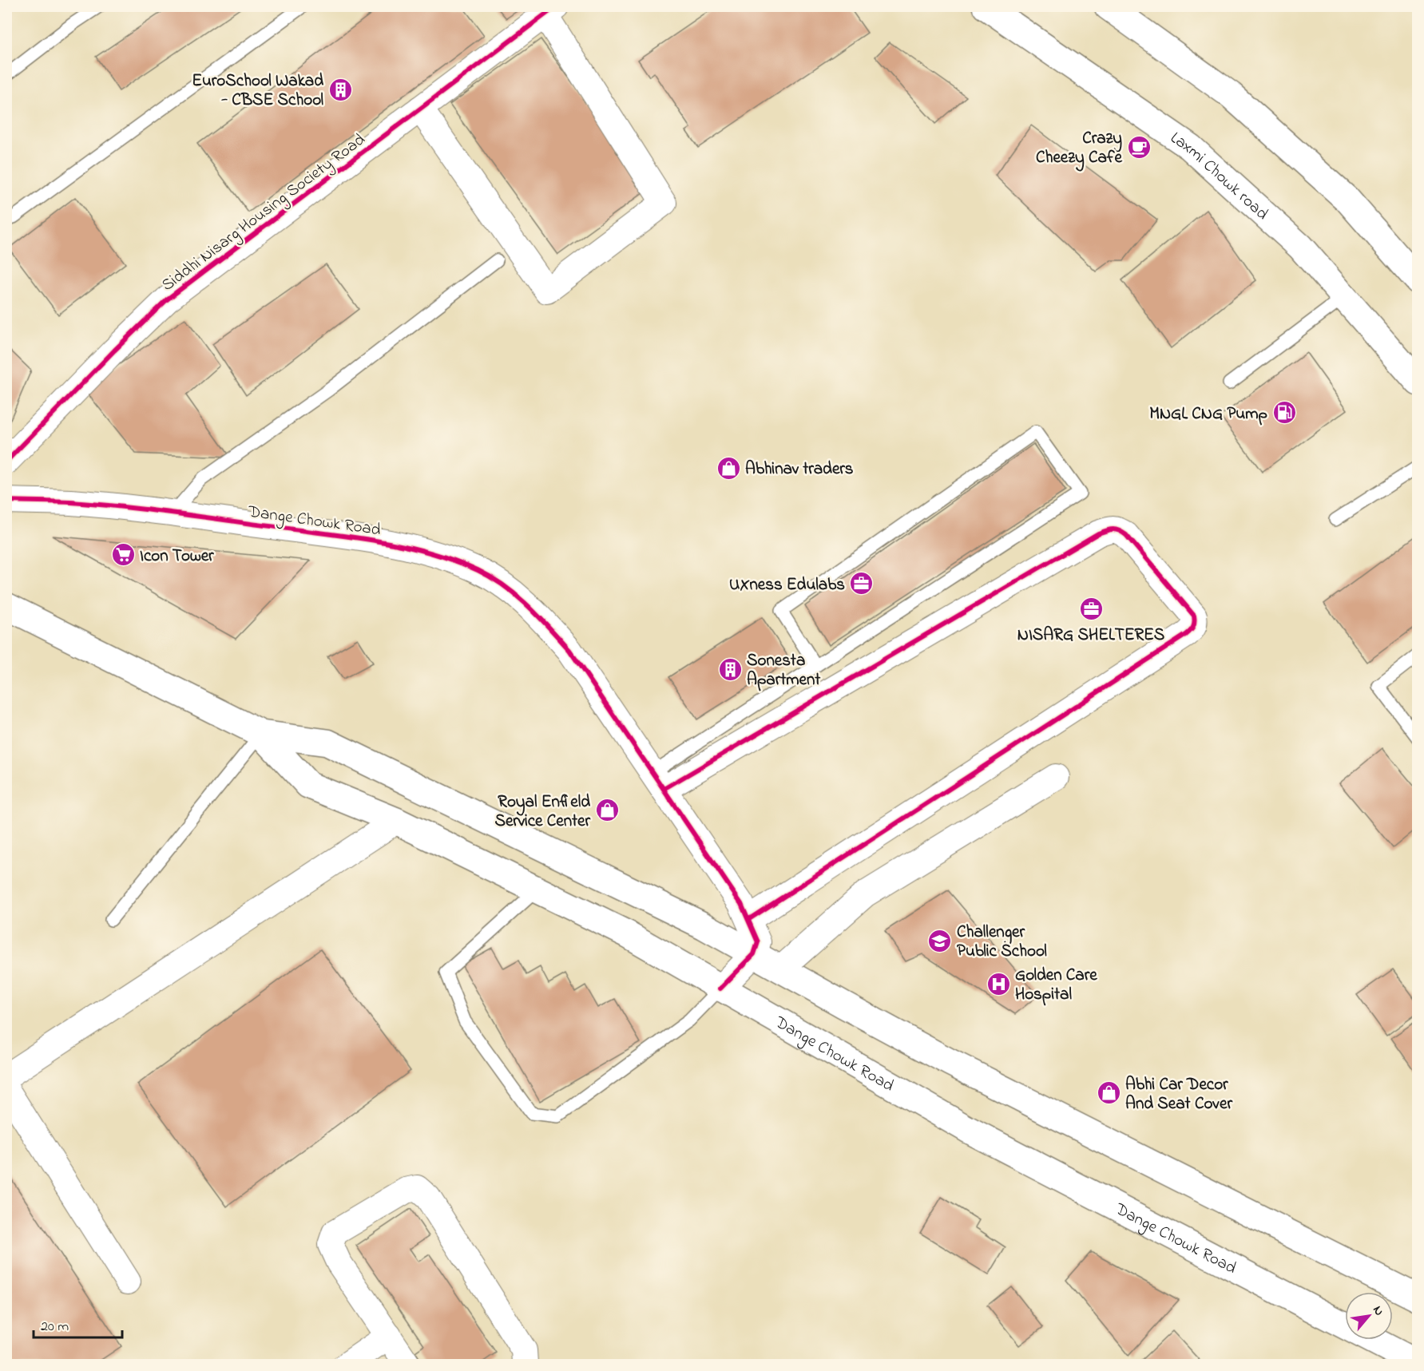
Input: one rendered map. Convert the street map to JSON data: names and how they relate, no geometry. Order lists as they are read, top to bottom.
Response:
{
  "streets": {
    "main road": ["Laxmi Chowk road", "Dange Chowk Road"],
    "street": ["Siddhi Nisarg Housing Society Road"]
  },
  "places": {
    "building": ["EuroSchool Wakad - CBSE School", "Sonesta Apartment"],
    "cafe": ["Crazy Cheezy Cafe"],
    "fuel station": ["MNGL CNG Pump"],
    "shop": ["Abhinav traders", "Royal Enfield Service Center", "Abhi Car Decor And Seat Cover"],
    "supermarket": ["Icon Tower"],
    "office": ["UXness Edulabs", "NISARG SHELTERES"],
    "school or university": ["Challenger Public School"],
    "hospital": ["Golden Care Hospital"]
  },
  "scale_bar": "20 m",
  "north": "top right"
}
